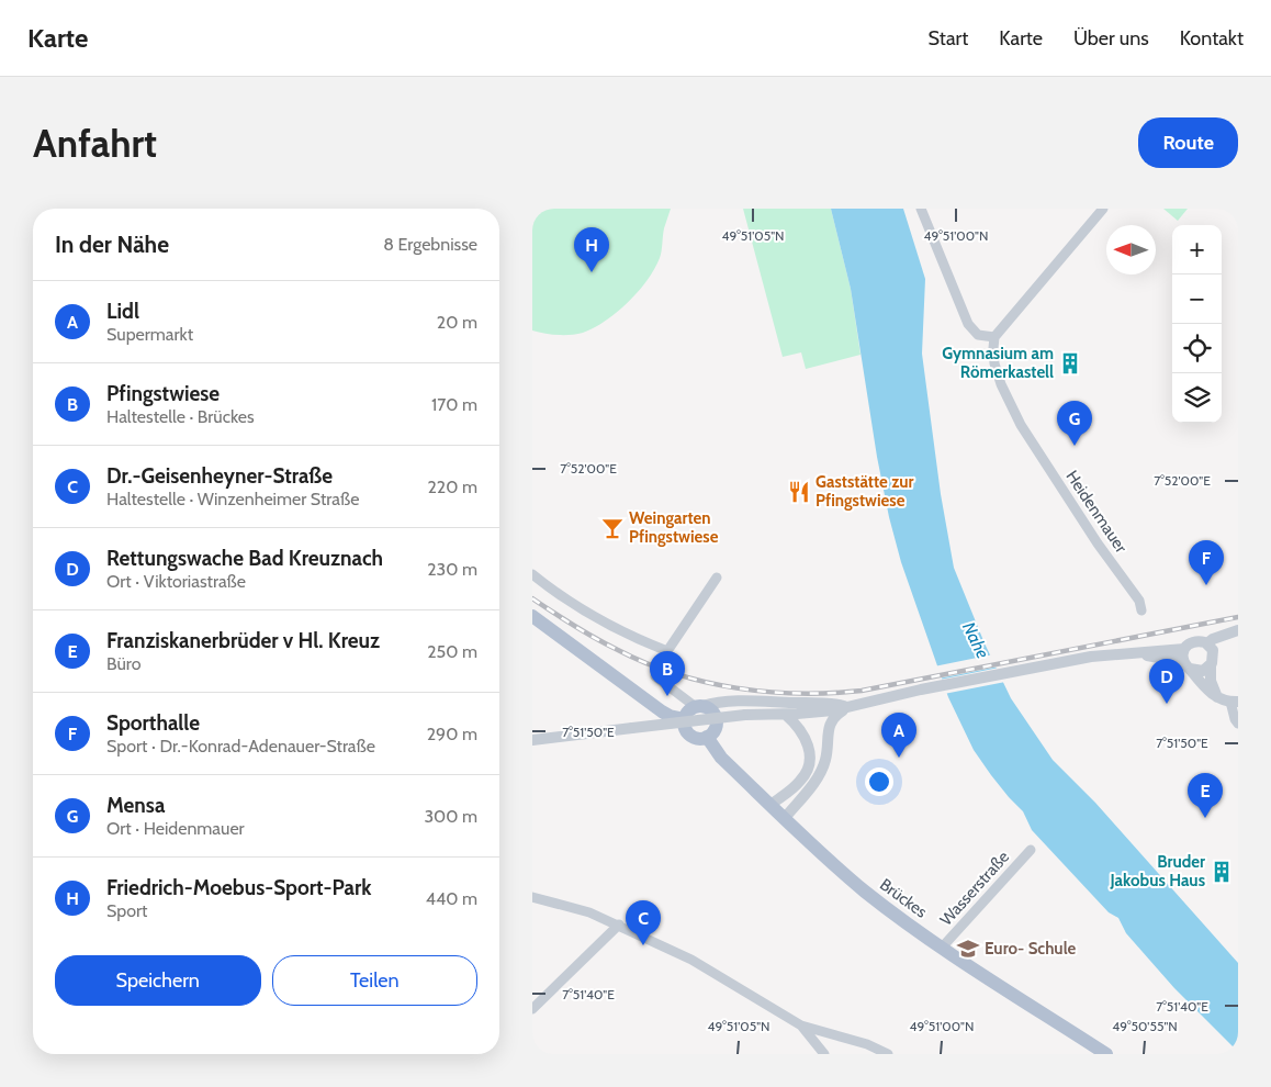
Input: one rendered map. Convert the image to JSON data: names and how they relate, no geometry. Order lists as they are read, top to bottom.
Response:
{
  "streets": {
    "main road": ["Brückes"],
    "street": ["Heidenmauer", "Wasserstraße"]
  },
  "crossings": [
    ["Wasserstraße", "Brückes"]
  ],
  "water": ["Nahe"],
  "places": {
    "building": ["Gymnasium am Römerkastell", "Bruder Jakobus Haus"],
    "restaurant": ["Gaststätte zur Pfingstwiese"],
    "bar": ["Weingarten Pfingstwiese"],
    "school or university": ["Euro- Schule"]
  },
  "north": "left",
  "page": {
    "header": "Karte",
    "nav": [
      "Start",
      "Karte",
      "Über uns",
      "Kontakt"
    ],
    "buttons": [
      "Route",
      ["Speichern", "Teilen"]
    ],
    "title": "Anfahrt",
    "heading": ["In der Nähe", "8 Ergebnisse"],
    "map_buttons": ["+", "−"],
    "pins": [
      "H",
      "G",
      "F",
      "B",
      "D",
      "A",
      "E",
      "C"
    ],
    "list": [
      {
        "mark": "A",
        "name": "Lidl",
        "note": "Supermarkt",
        "value": "20 m"
      },
      {
        "mark": "B",
        "name": "Pfingstwiese",
        "note": "Haltestelle · Brückes",
        "value": "170 m"
      },
      {
        "mark": "C",
        "name": "Dr.-Geisenheyner-Straße",
        "note": "Haltestelle · Winzenheimer Straße",
        "value": "220 m"
      },
      {
        "mark": "D",
        "name": "Rettungswache Bad Kreuznach",
        "note": "Ort · Viktoriastraße",
        "value": "230 m"
      },
      {
        "mark": "E",
        "name": "Franziskanerbrüder v Hl. Kreuz",
        "note": "Büro",
        "value": "250 m"
      },
      {
        "mark": "F",
        "name": "Sporthalle",
        "note": "Sport · Dr.-Konrad-Adenauer-Straße",
        "value": "290 m"
      },
      {
        "mark": "G",
        "name": "Mensa",
        "note": "Ort · Heidenmauer",
        "value": "300 m"
      },
      {
        "mark": "H",
        "name": "Friedrich-Moebus-Sport-Park",
        "note": "Sport",
        "value": "440 m"
      }
    ]
  },
  "coordinates": [
    "49°51'05\"N",
    "49°51'00\"N",
    "7°52'00\"E",
    "7°51'50\"E",
    "7°51'40\"E",
    "49°50'55\"N"
  ]
}
